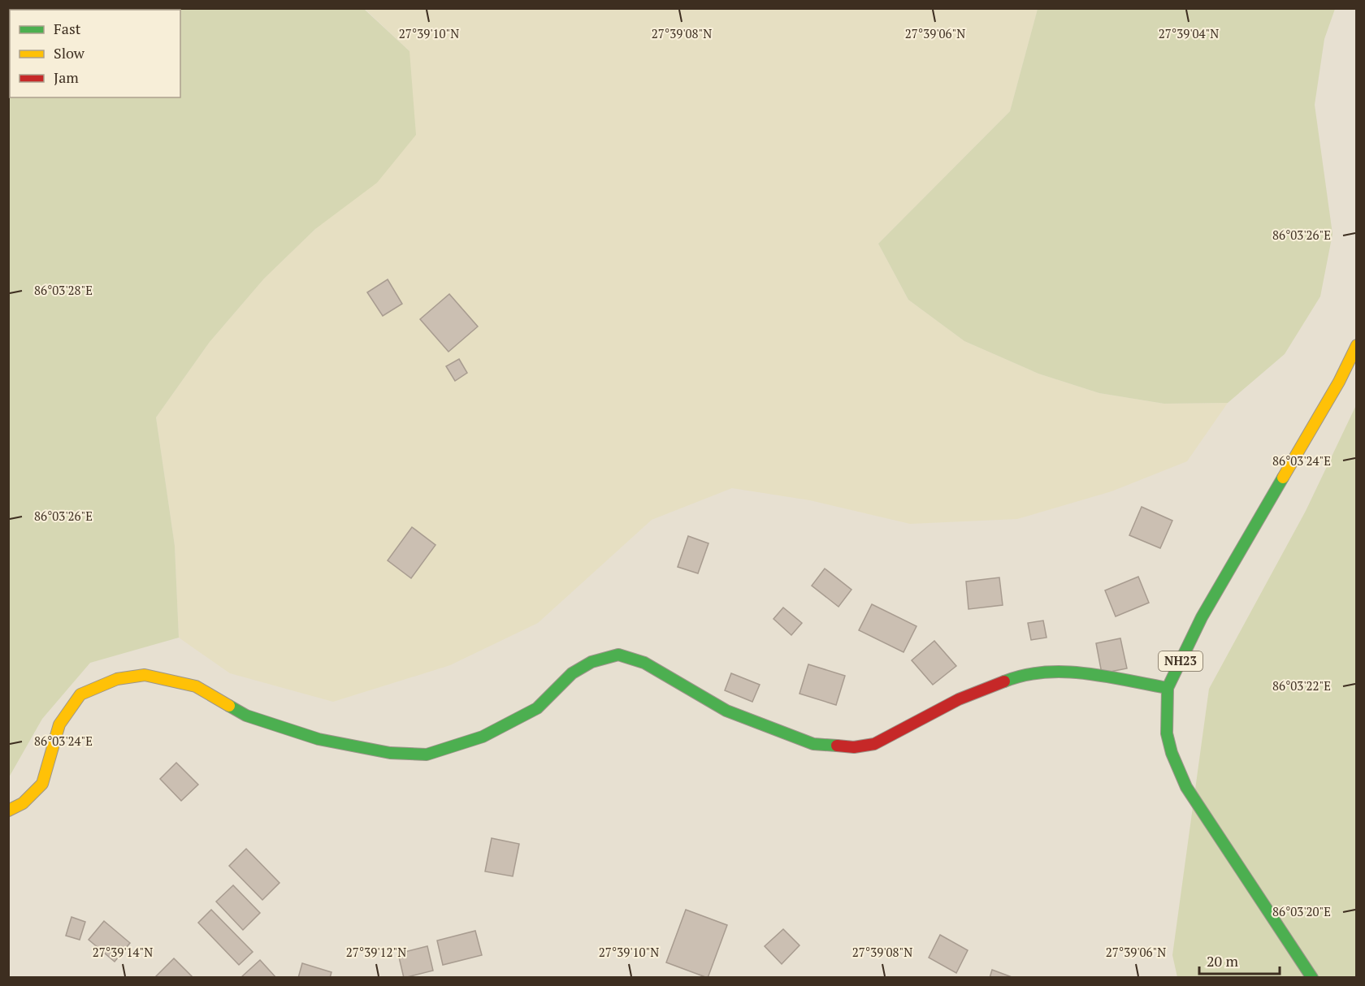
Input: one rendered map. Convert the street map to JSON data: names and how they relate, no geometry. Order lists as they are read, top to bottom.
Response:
{
  "streets": {
    "main road": ["NH23"]
  },
  "legend": ["Fast", "Slow", "Jam"],
  "scale_bar": "20 m",
  "coordinates": [
    "27°39'10\"N",
    "27°39'08\"N",
    "27°39'06\"N",
    "27°39'04\"N",
    "86°03'26\"E",
    "86°03'28\"E",
    "86°03'24\"E",
    "86°03'22\"E",
    "86°03'20\"E",
    "27°39'14\"N",
    "27°39'12\"N"
  ]
}
